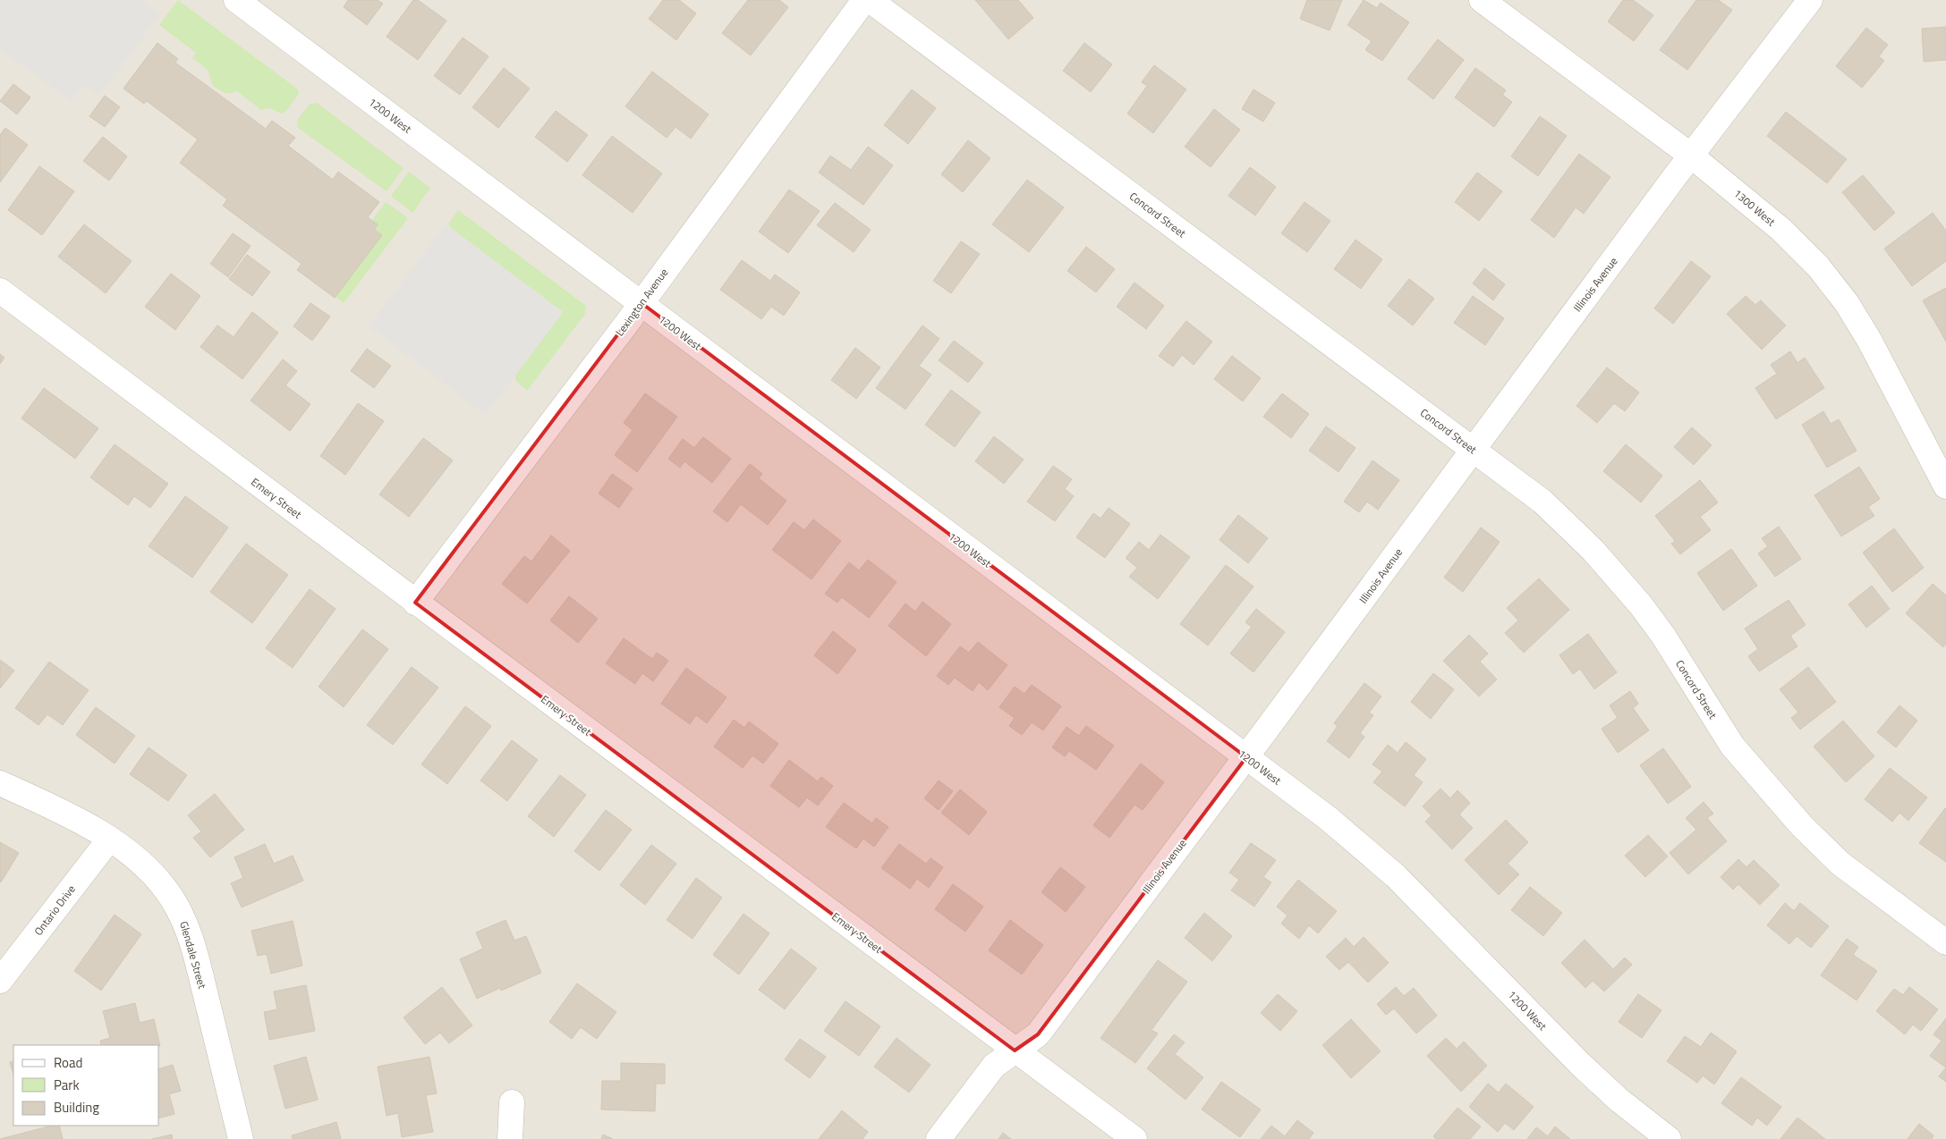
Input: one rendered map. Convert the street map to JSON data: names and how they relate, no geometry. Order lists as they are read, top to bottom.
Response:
{
  "streets": {
    "street": [
      "1200 West",
      "1300 West",
      "Concord Street",
      "Illinois Avenue",
      "Lexington Avenue",
      "Emery Street",
      "Ontario Drive",
      "Glendale Street"
    ]
  },
  "crossings": [
    ["1200 West", "Illinois Avenue"],
    ["1200 West", "Lexington Avenue"],
    ["1300 West", "Illinois Avenue"],
    ["Concord Street", "Illinois Avenue"],
    ["Illinois Avenue", "Emery Street"],
    ["Lexington Avenue", "Emery Street"],
    ["Ontario Drive", "Glendale Street"]
  ],
  "legend": ["Road", "Park", "Building"]
}
